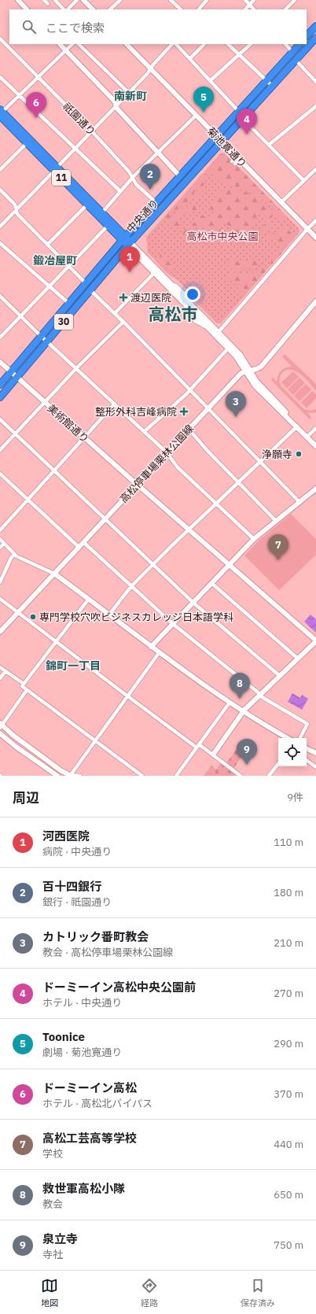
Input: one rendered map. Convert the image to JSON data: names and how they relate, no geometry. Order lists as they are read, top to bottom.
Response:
{
  "streets": {
    "highway": ["11", "中央通り", "30"],
    "street": [
      "祇園通り",
      "菊池寛通り",
      "美術館通り",
      "高松停車場栗林公園線"
    ]
  },
  "crossings": [
    ["祇園通り", "中央通り"],
    ["菊池寛通り", "中央通り"],
    ["11", "中央通り"],
    ["中央通り", "美術館通り"],
    ["美術館通り", "高松停車場栗林公園線"]
  ],
  "districts": [
    "南新町",
    "鍛冶屋町",
    "高松市",
    "錦町一丁目"
  ],
  "parks": ["高松市中央公園"],
  "places": {
    "health": ["渡辺医院", "整形外科吉峰病院"],
    "other": ["浄願寺", "専門学校穴吹ビジネスカレッジ日本語学科"]
  },
  "page": {
    "search": "ここで検索",
    "pins": [
      "5",
      "6",
      "4",
      "2",
      "1",
      "3",
      "7",
      "8",
      "9"
    ],
    "heading": ["周辺", "9件"],
    "list": [
      {
        "mark": "1",
        "name": "河西医院",
        "note": "病院 · 中央通り",
        "value": "110 m"
      },
      {
        "mark": "2",
        "name": "百十四銀行",
        "note": "銀行 · 祇園通り",
        "value": "180 m"
      },
      {
        "mark": "3",
        "name": "カトリック番町教会",
        "note": "教会 · 高松停車場栗林公園線",
        "value": "210 m"
      },
      {
        "mark": "4",
        "name": "ドーミーイン高松中央公園前",
        "note": "ホテル · 中央通り",
        "value": "270 m"
      },
      {
        "mark": "5",
        "name": "Toonice",
        "note": "劇場 · 菊池寛通り",
        "value": "290 m"
      },
      {
        "mark": "6",
        "name": "ドーミーイン高松",
        "note": "ホテル · 高松北バイパス",
        "value": "370 m"
      },
      {
        "mark": "7",
        "name": "高松工芸高等学校",
        "note": "学校",
        "value": "440 m"
      },
      {
        "mark": "8",
        "name": "救世軍高松小隊",
        "note": "教会",
        "value": "650 m"
      },
      {
        "mark": "9",
        "name": "泉立寺",
        "note": "寺社",
        "value": "750 m"
      }
    ],
    "nav": ["地図", "経路", "保存済み"]
  }
}
